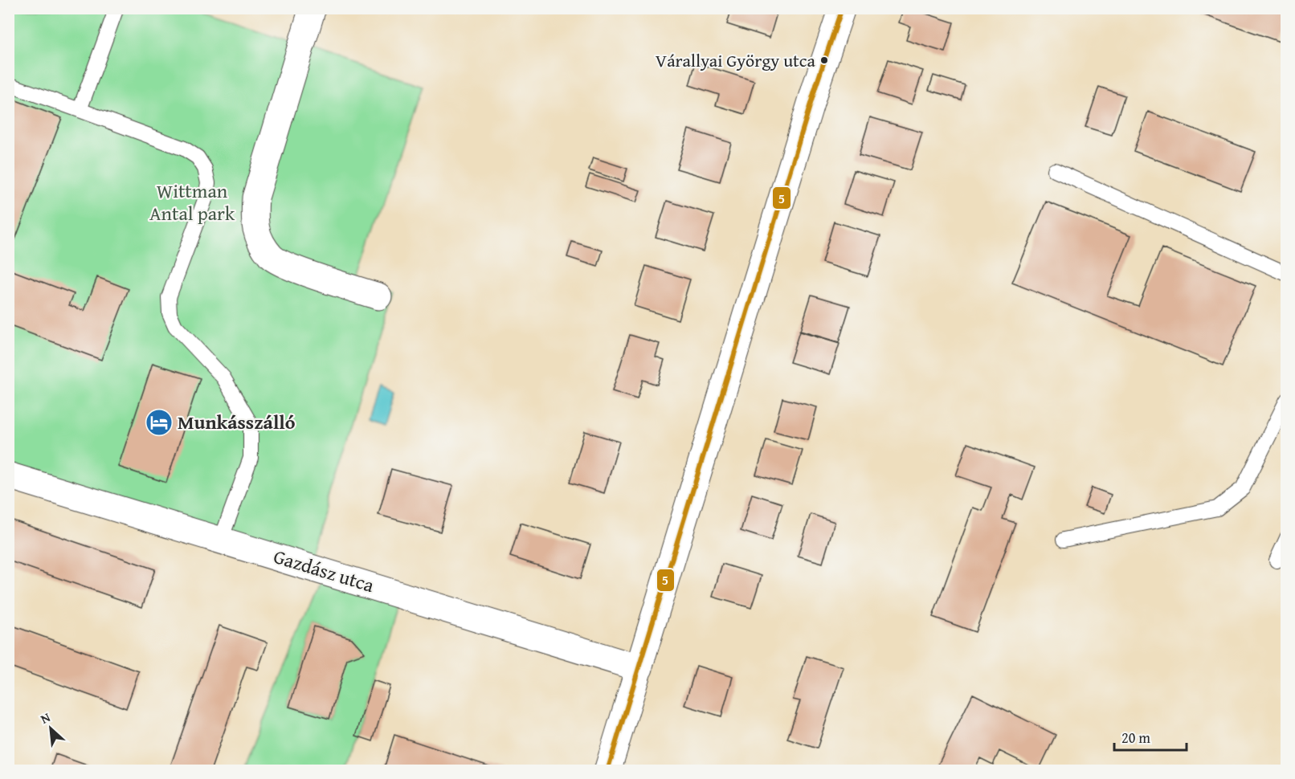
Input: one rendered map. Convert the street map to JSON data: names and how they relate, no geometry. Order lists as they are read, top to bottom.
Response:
{
  "streets": {
    "street": ["Gazdász utca"]
  },
  "parks": ["Wittman Antal park"],
  "places": {
    "other": ["Várallyai György utca"],
    "hotel": ["Munkásszálló"]
  },
  "lines": ["transit line 5"],
  "scale_bar": "20 m",
  "north": "top left"
}
